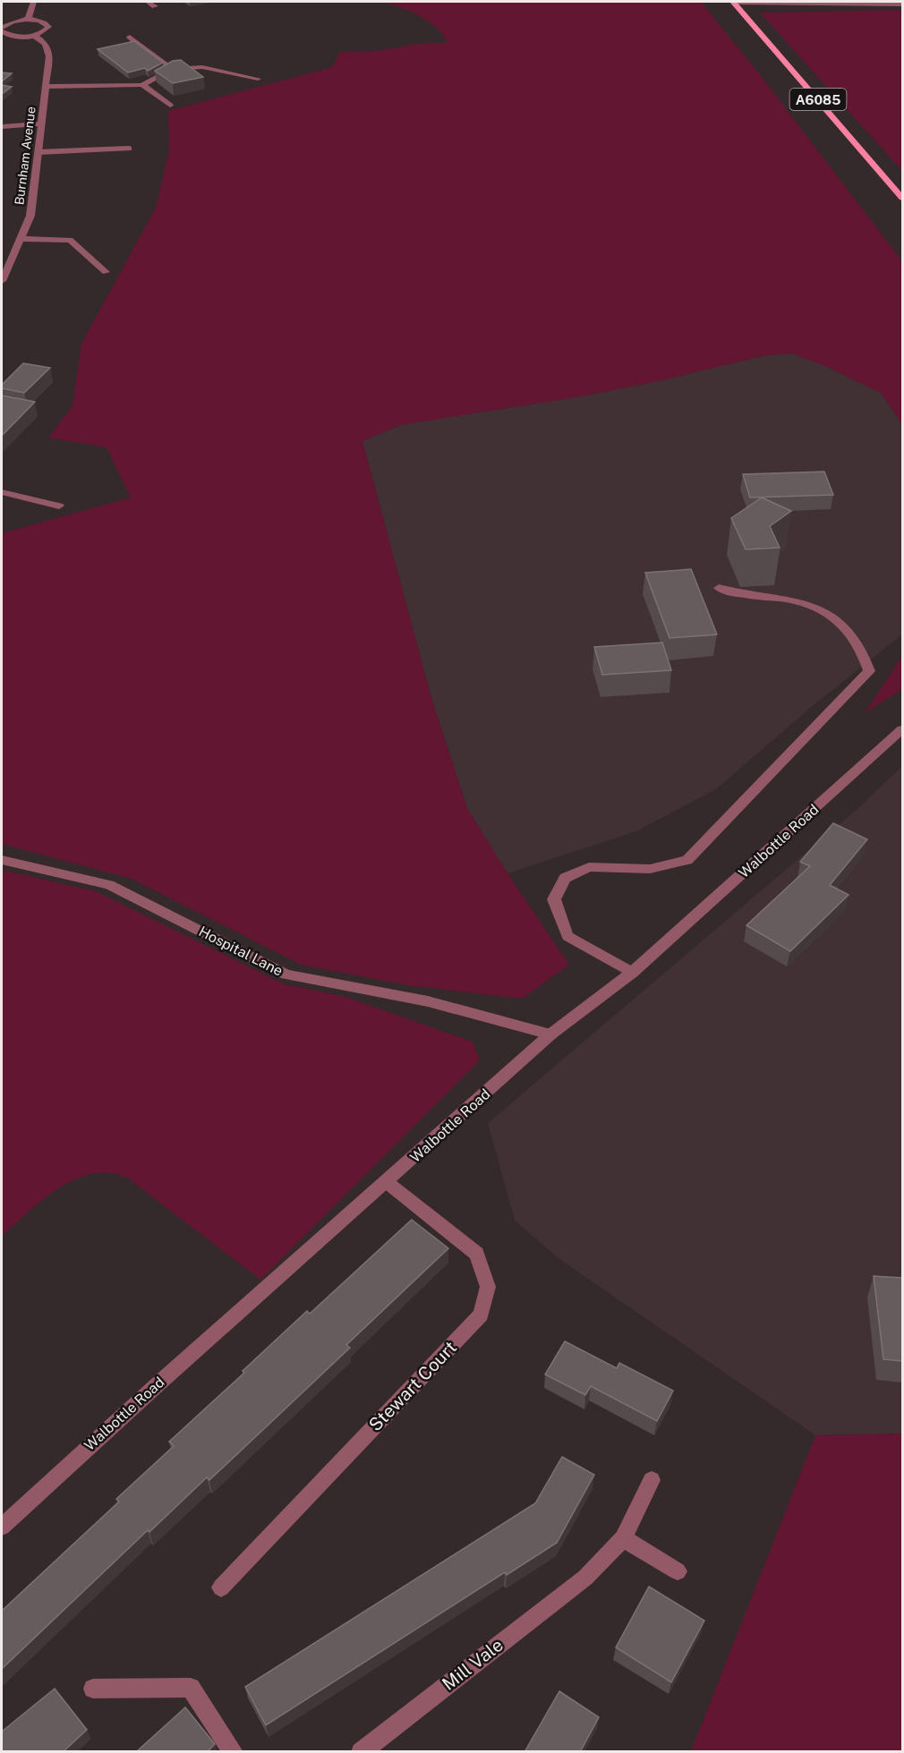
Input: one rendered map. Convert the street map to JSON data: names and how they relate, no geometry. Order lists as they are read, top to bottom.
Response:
{
  "streets": {
    "main road": ["A6085"],
    "street": [
      "Burnham Avenue",
      "Walbottle Road",
      "Hospital Lane",
      "Stewart Court",
      "Mill Vale"
    ]
  },
  "crossings": [
    ["Walbottle Road", "Hospital Lane"],
    ["Walbottle Road", "Stewart Court"]
  ]
}
